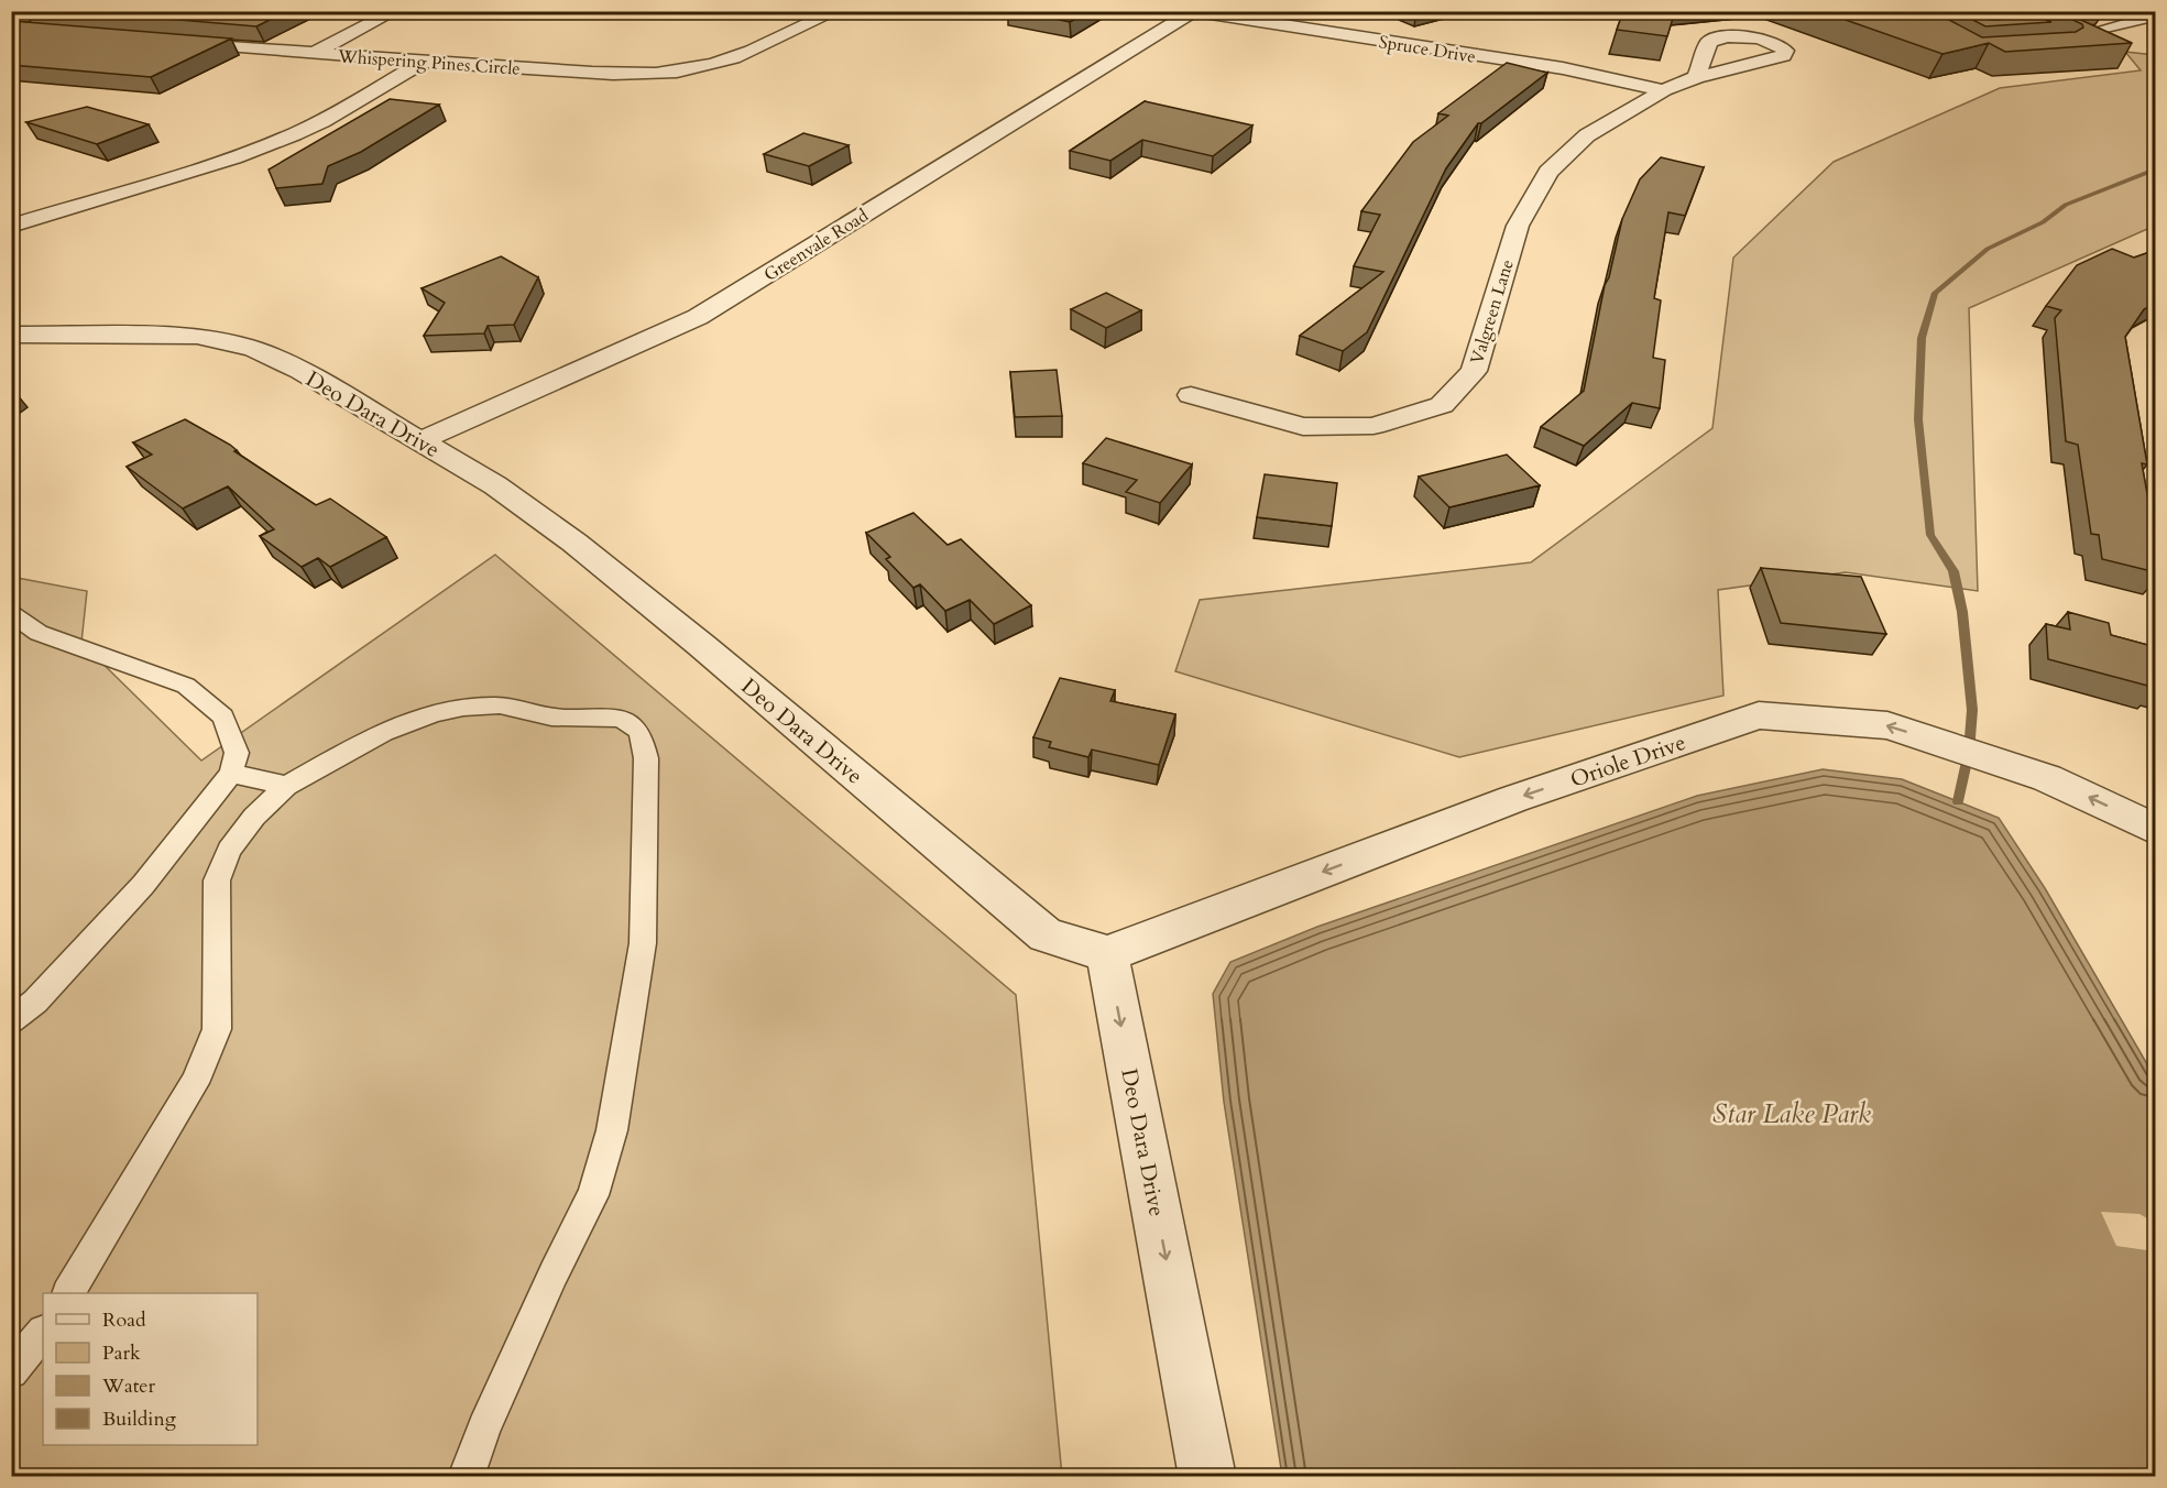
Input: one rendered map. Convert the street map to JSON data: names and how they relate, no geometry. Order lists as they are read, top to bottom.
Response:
{
  "streets": {
    "street": [
      "Spruce Drive",
      "Whispering Pines Circle",
      "Greenvale Road",
      "Valgreen Lane",
      "Deo Dara Drive",
      "Oriole Drive"
    ]
  },
  "crossings": [
    ["Spruce Drive", "Greenvale Road"],
    ["Spruce Drive", "Valgreen Lane"],
    ["Greenvale Road", "Deo Dara Drive"],
    ["Deo Dara Drive", "Oriole Drive"]
  ],
  "one_way": ["Oriole Drive"],
  "parks": ["Star Lake Park"],
  "legend": [
    "Road",
    "Park",
    "Water",
    "Building"
  ]
}
